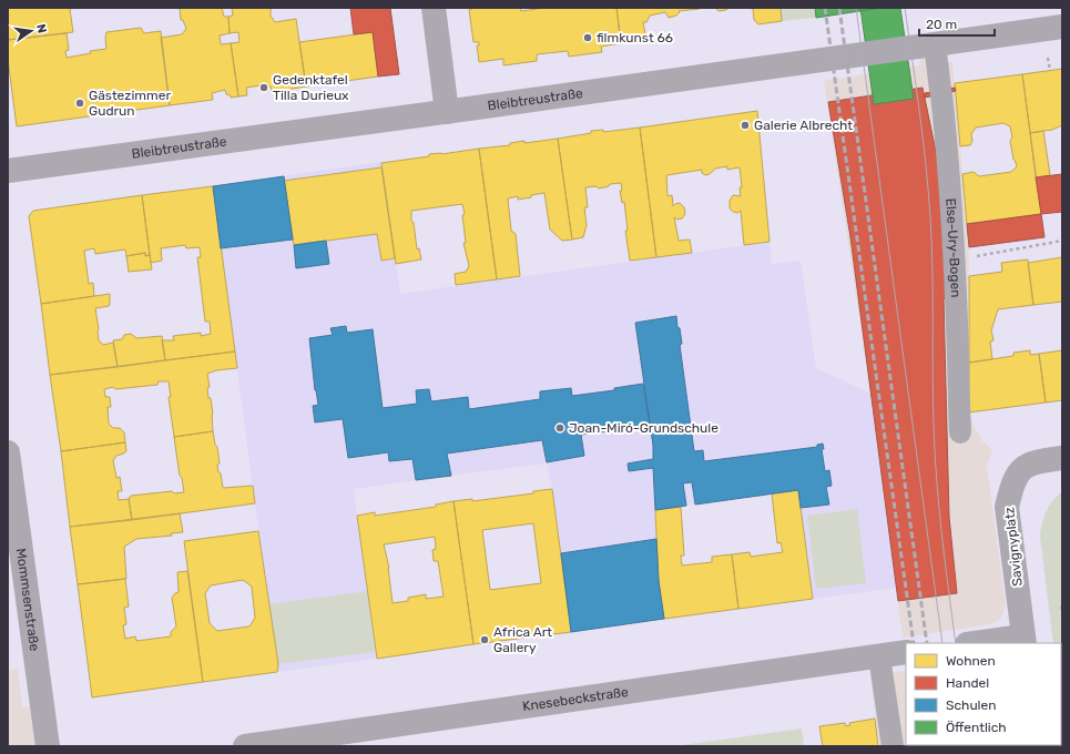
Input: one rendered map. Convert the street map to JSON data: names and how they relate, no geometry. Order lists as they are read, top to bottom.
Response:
{
  "streets": {
    "street": [
      "Bleibtreustraße",
      "Else-Ury-Bogen",
      "Savignyplatz",
      "Mommsenstraße",
      "Knesebeckstraße"
    ]
  },
  "crossings": [
    ["Bleibtreustraße", "Else-Ury-Bogen"]
  ],
  "places": [
    "filmkunst 66",
    "Gedenktafel Tilla Durieux",
    "Gästezimmer Gudrun",
    "Galerie Albrecht",
    "Joan-Miró-Grundschule",
    "Africa Art Gallery"
  ],
  "legend": [
    "Wohnen",
    "Handel",
    "Schulen",
    "Öffentlich"
  ],
  "scale_bar": "20 m",
  "north": "right"
}
